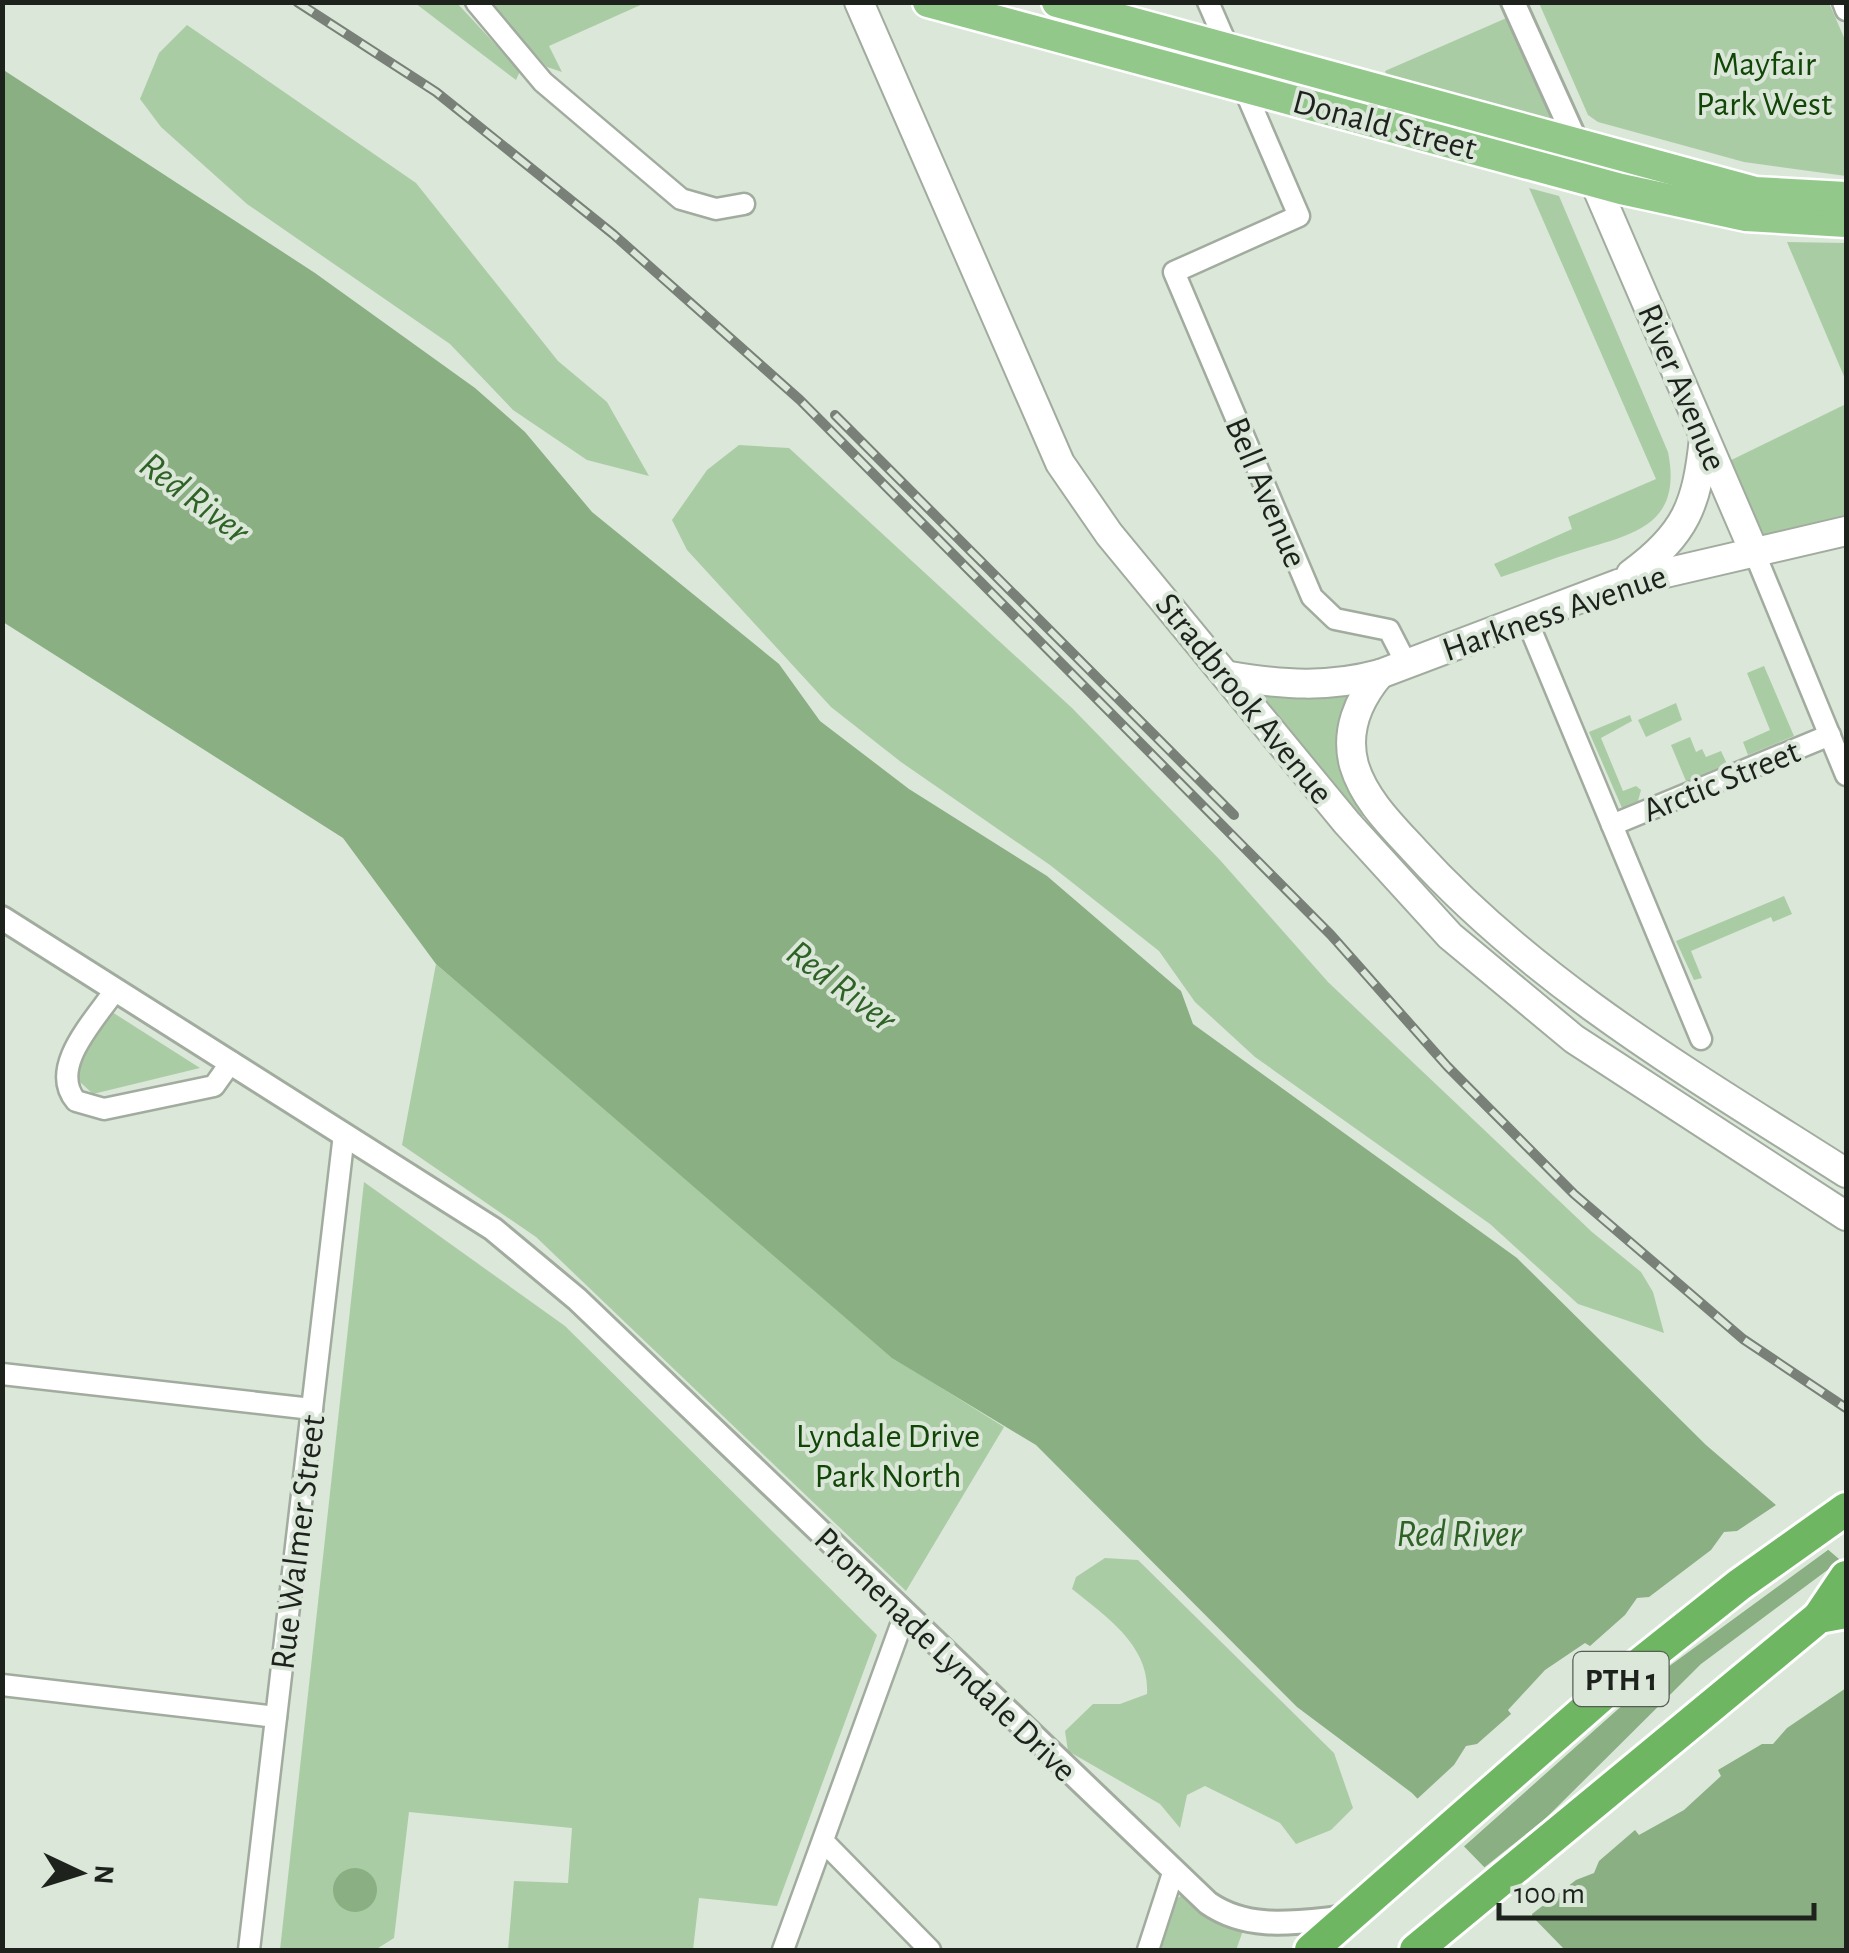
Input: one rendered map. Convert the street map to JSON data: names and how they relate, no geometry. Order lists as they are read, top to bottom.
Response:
{
  "streets": {
    "highway": ["PTH 1"],
    "main road": [
      "Donald Street",
      "River Avenue",
      "Harkness Avenue",
      "Stradbrook Avenue"
    ],
    "street": [
      "Bell Avenue",
      "Arctic Street",
      "Rue Walmer Street",
      "Promenade Lyndale Drive"
    ]
  },
  "crossings": [
    ["Donald Street", "River Avenue"],
    ["Donald Street", "Bell Avenue"],
    ["River Avenue", "Harkness Avenue"],
    ["River Avenue", "Arctic Street"],
    ["Bell Avenue", "Harkness Avenue"],
    ["Bell Avenue", "Stradbrook Avenue"],
    ["Harkness Avenue", "Stradbrook Avenue"],
    ["Rue Walmer Street", "Promenade Lyndale Drive"],
    ["Promenade Lyndale Drive", "PTH 1"]
  ],
  "water": ["Red River"],
  "parks": ["Mayfair Park West", "Lyndale Drive Park North"],
  "scale_bar": "100 m",
  "north": "right"
}
